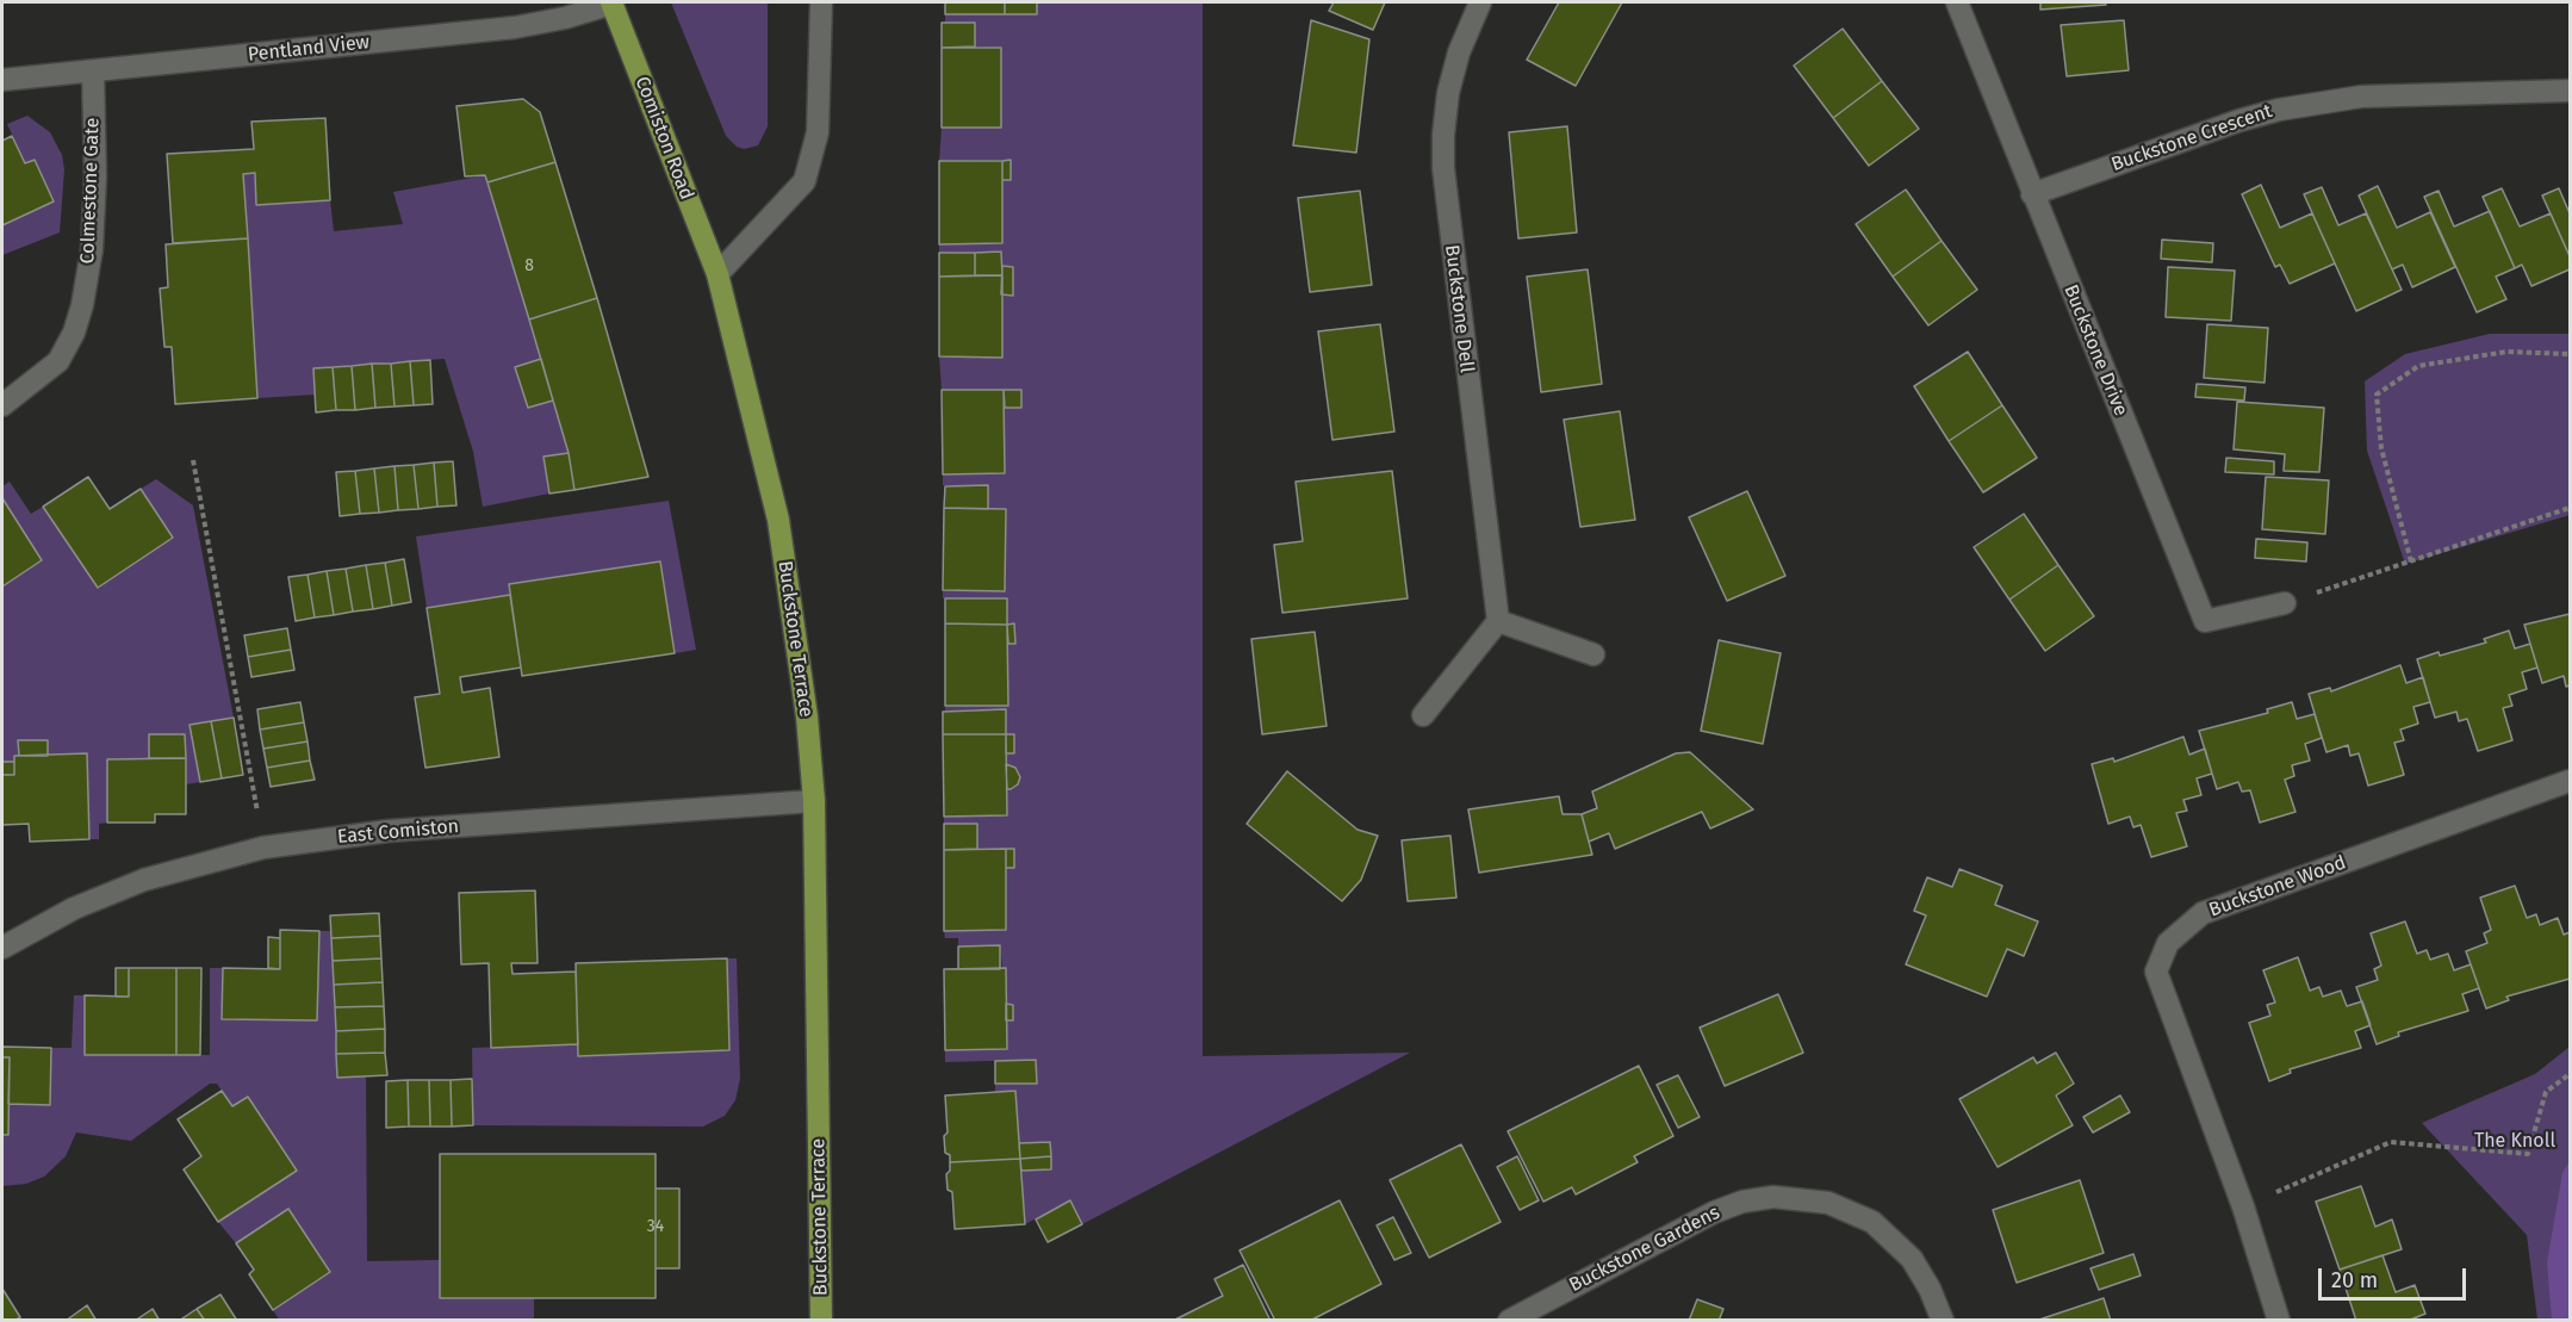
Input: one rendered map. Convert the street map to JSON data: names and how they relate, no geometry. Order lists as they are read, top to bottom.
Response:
{
  "streets": {
    "main road": ["Comiston Road", "Buckstone Terrace"],
    "street": [
      "Pentland View",
      "Buckstone Crescent",
      "Colmestone Gate",
      "Buckstone Dell",
      "Buckstone Drive",
      "East Comiston",
      "Buckstone Wood",
      "Buckstone Gardens"
    ]
  },
  "crossings": [
    ["Pentland View", "Comiston Road"],
    ["Pentland View", "Colmestone Gate"],
    ["Comiston Road", "Buckstone Terrace"],
    ["Buckstone Crescent", "Buckstone Drive"],
    ["Buckstone Terrace", "East Comiston"]
  ],
  "parks": ["The Knoll"],
  "house_numbers": ["8", "34"],
  "scale_bar": "20 m"
}
